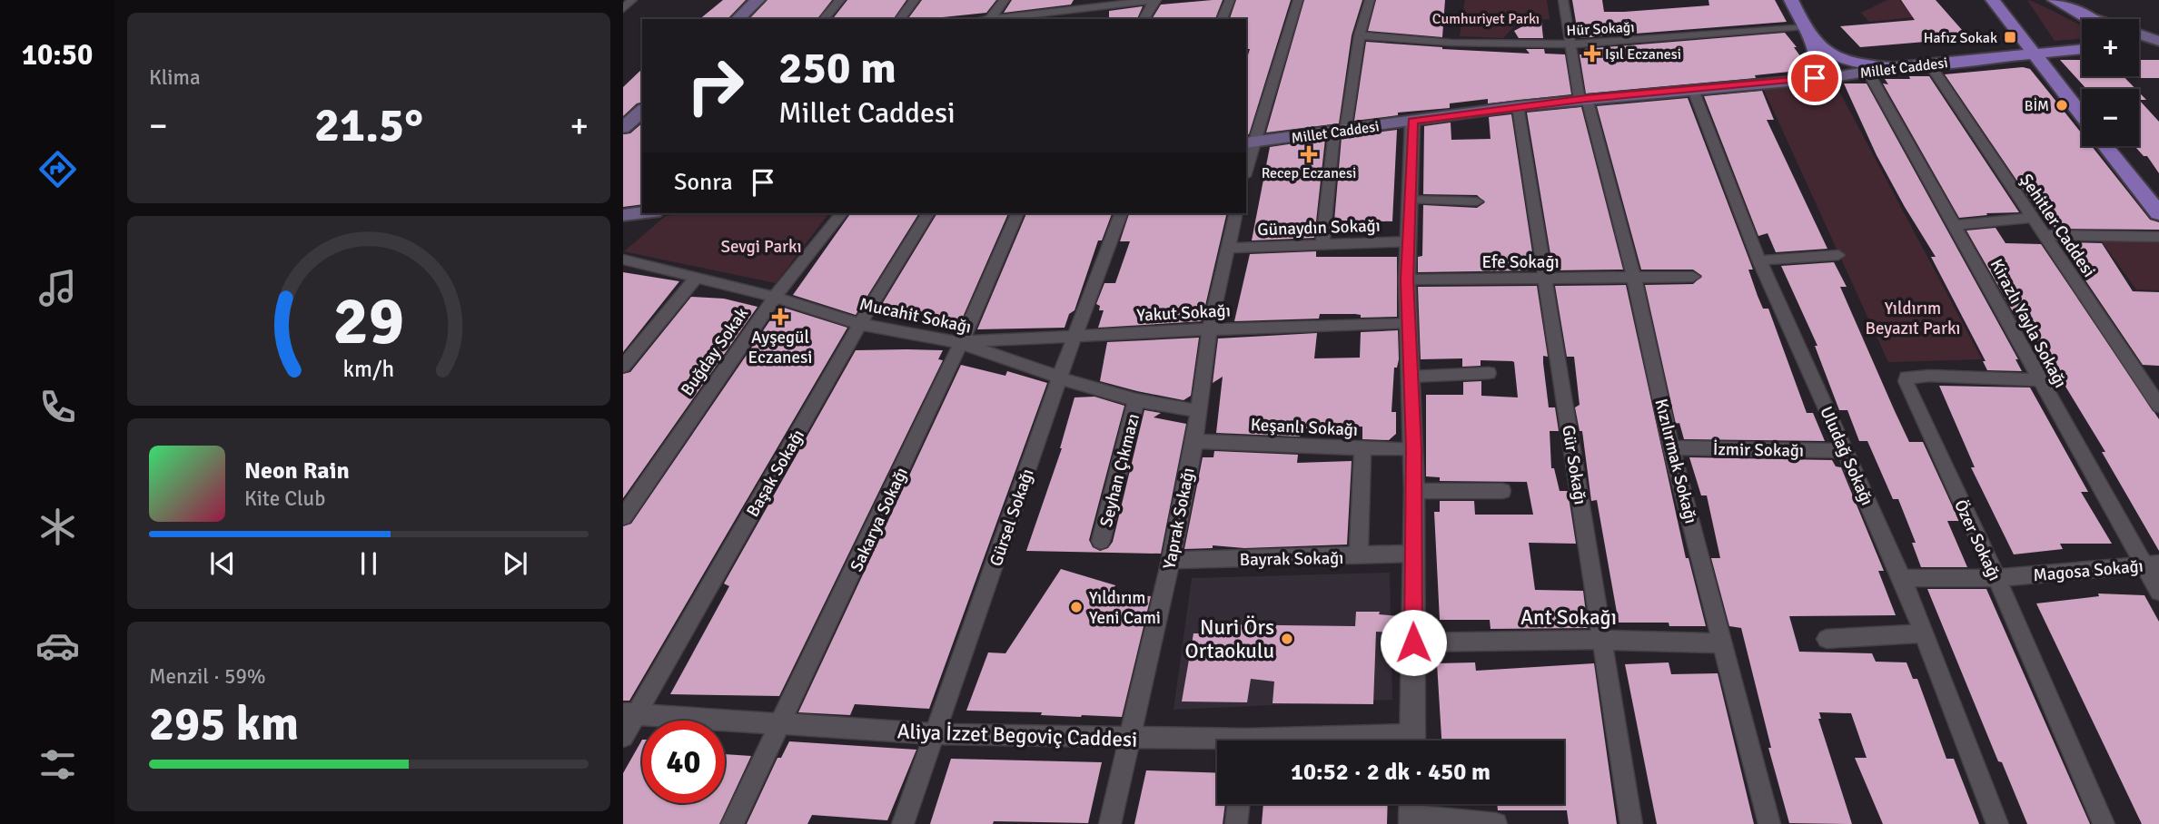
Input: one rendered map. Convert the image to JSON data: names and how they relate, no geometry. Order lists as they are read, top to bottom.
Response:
{
  "streets": {
    "main road": ["Millet Caddesi"],
    "street": [
      "Hür Sokağı",
      "Şehitler Caddesi",
      "Günaydın Sokağı",
      "Efe Sokağı",
      "Yakut Sokağı",
      "Mucahit Sokağı",
      "Kirazlı Yayla Sokağı",
      "Buğday Sokak",
      "Keşanlı Sokağı",
      "İzmir Sokağı",
      "Uludağ Sokağı",
      "Kızılırmak Sokağı",
      "Gür Sokağı",
      "Seyhan Çıkmazı",
      "Başak Sokağı",
      "Gürsel Sokağı",
      "Yaprak Sokağı",
      "Sakarya Sokağı",
      "Özer Sokağı",
      "Bayrak Sokağı",
      "Magosa Sokağı",
      "Ant Sokağı",
      "Aliya İzzet Begoviç Caddesi"
    ]
  },
  "crossings": [
    ["Hür Sokağı", "Kızılırmak Sokağı"],
    ["Millet Caddesi", "Şehitler Caddesi"],
    ["Millet Caddesi", "Kirazlı Yayla Sokağı"],
    ["Millet Caddesi", "Uludağ Sokağı"],
    ["Millet Caddesi", "Kızılırmak Sokağı"],
    ["Millet Caddesi", "Gür Sokağı"],
    ["Günaydın Sokağı", "Yaprak Sokağı"],
    ["Efe Sokağı", "Kızılırmak Sokağı"],
    ["Efe Sokağı", "Gür Sokağı"],
    ["Yakut Sokağı", "Mucahit Sokağı"],
    ["Yakut Sokağı", "Gürsel Sokağı"],
    ["Yakut Sokağı", "Yaprak Sokağı"],
    ["Yakut Sokağı", "Sakarya Sokağı"],
    ["Mucahit Sokağı", "Buğday Sokak"],
    ["Mucahit Sokağı", "Seyhan Çıkmazı"],
    ["Mucahit Sokağı", "Başak Sokağı"],
    ["Mucahit Sokağı", "Gürsel Sokağı"],
    ["Mucahit Sokağı", "Yaprak Sokağı"],
    ["Mucahit Sokağı", "Sakarya Sokağı"],
    ["Kirazlı Yayla Sokağı", "Özer Sokağı"],
    ["Kirazlı Yayla Sokağı", "Magosa Sokağı"],
    ["Keşanlı Sokağı", "Yaprak Sokağı"],
    ["İzmir Sokağı", "Uludağ Sokağı"],
    ["İzmir Sokağı", "Kızılırmak Sokağı"],
    ["Uludağ Sokağı", "Magosa Sokağı"],
    ["Kızılırmak Sokağı", "Ant Sokağı"],
    ["Gür Sokağı", "Ant Sokağı"],
    ["Başak Sokağı", "Aliya İzzet Begoviç Caddesi"],
    ["Gürsel Sokağı", "Aliya İzzet Begoviç Caddesi"],
    ["Yaprak Sokağı", "Bayrak Sokağı"],
    ["Yaprak Sokağı", "Aliya İzzet Begoviç Caddesi"],
    ["Sakarya Sokağı", "Aliya İzzet Begoviç Caddesi"],
    ["Özer Sokağı", "Magosa Sokağı"]
  ],
  "parks": ["Cumhuriyet Parkı", "Sevgi Parkı", "Yıldırım Beyazıt Parkı"],
  "places": {
    "transit": ["Hafız Sokak"],
    "health": ["Işıl Eczanesi", "Recep Eczanesi", "Ayşegül Eczanesi"],
    "other": ["BİM", "Yıldırım Yeni Cami", "Nuri Örs Ortaokulu"]
  },
  "page": {
    "tabs": "10:50",
    "tile": [
      "Klima",
      ["Menzil · 59%", "295 km"]
    ],
    "map_buttons": ["+", "−"],
    "turn": ["250 m", "Millet Caddesi"],
    "heat": ["−", "21.5°", "+"],
    "then": "Sonra",
    "song": ["Neon Rain", "Kite Club"],
    "limit": "40",
    "trip": "10:52 · 2 dk · 450 m",
    "gauge": ["29", "km/h"]
  }
}
